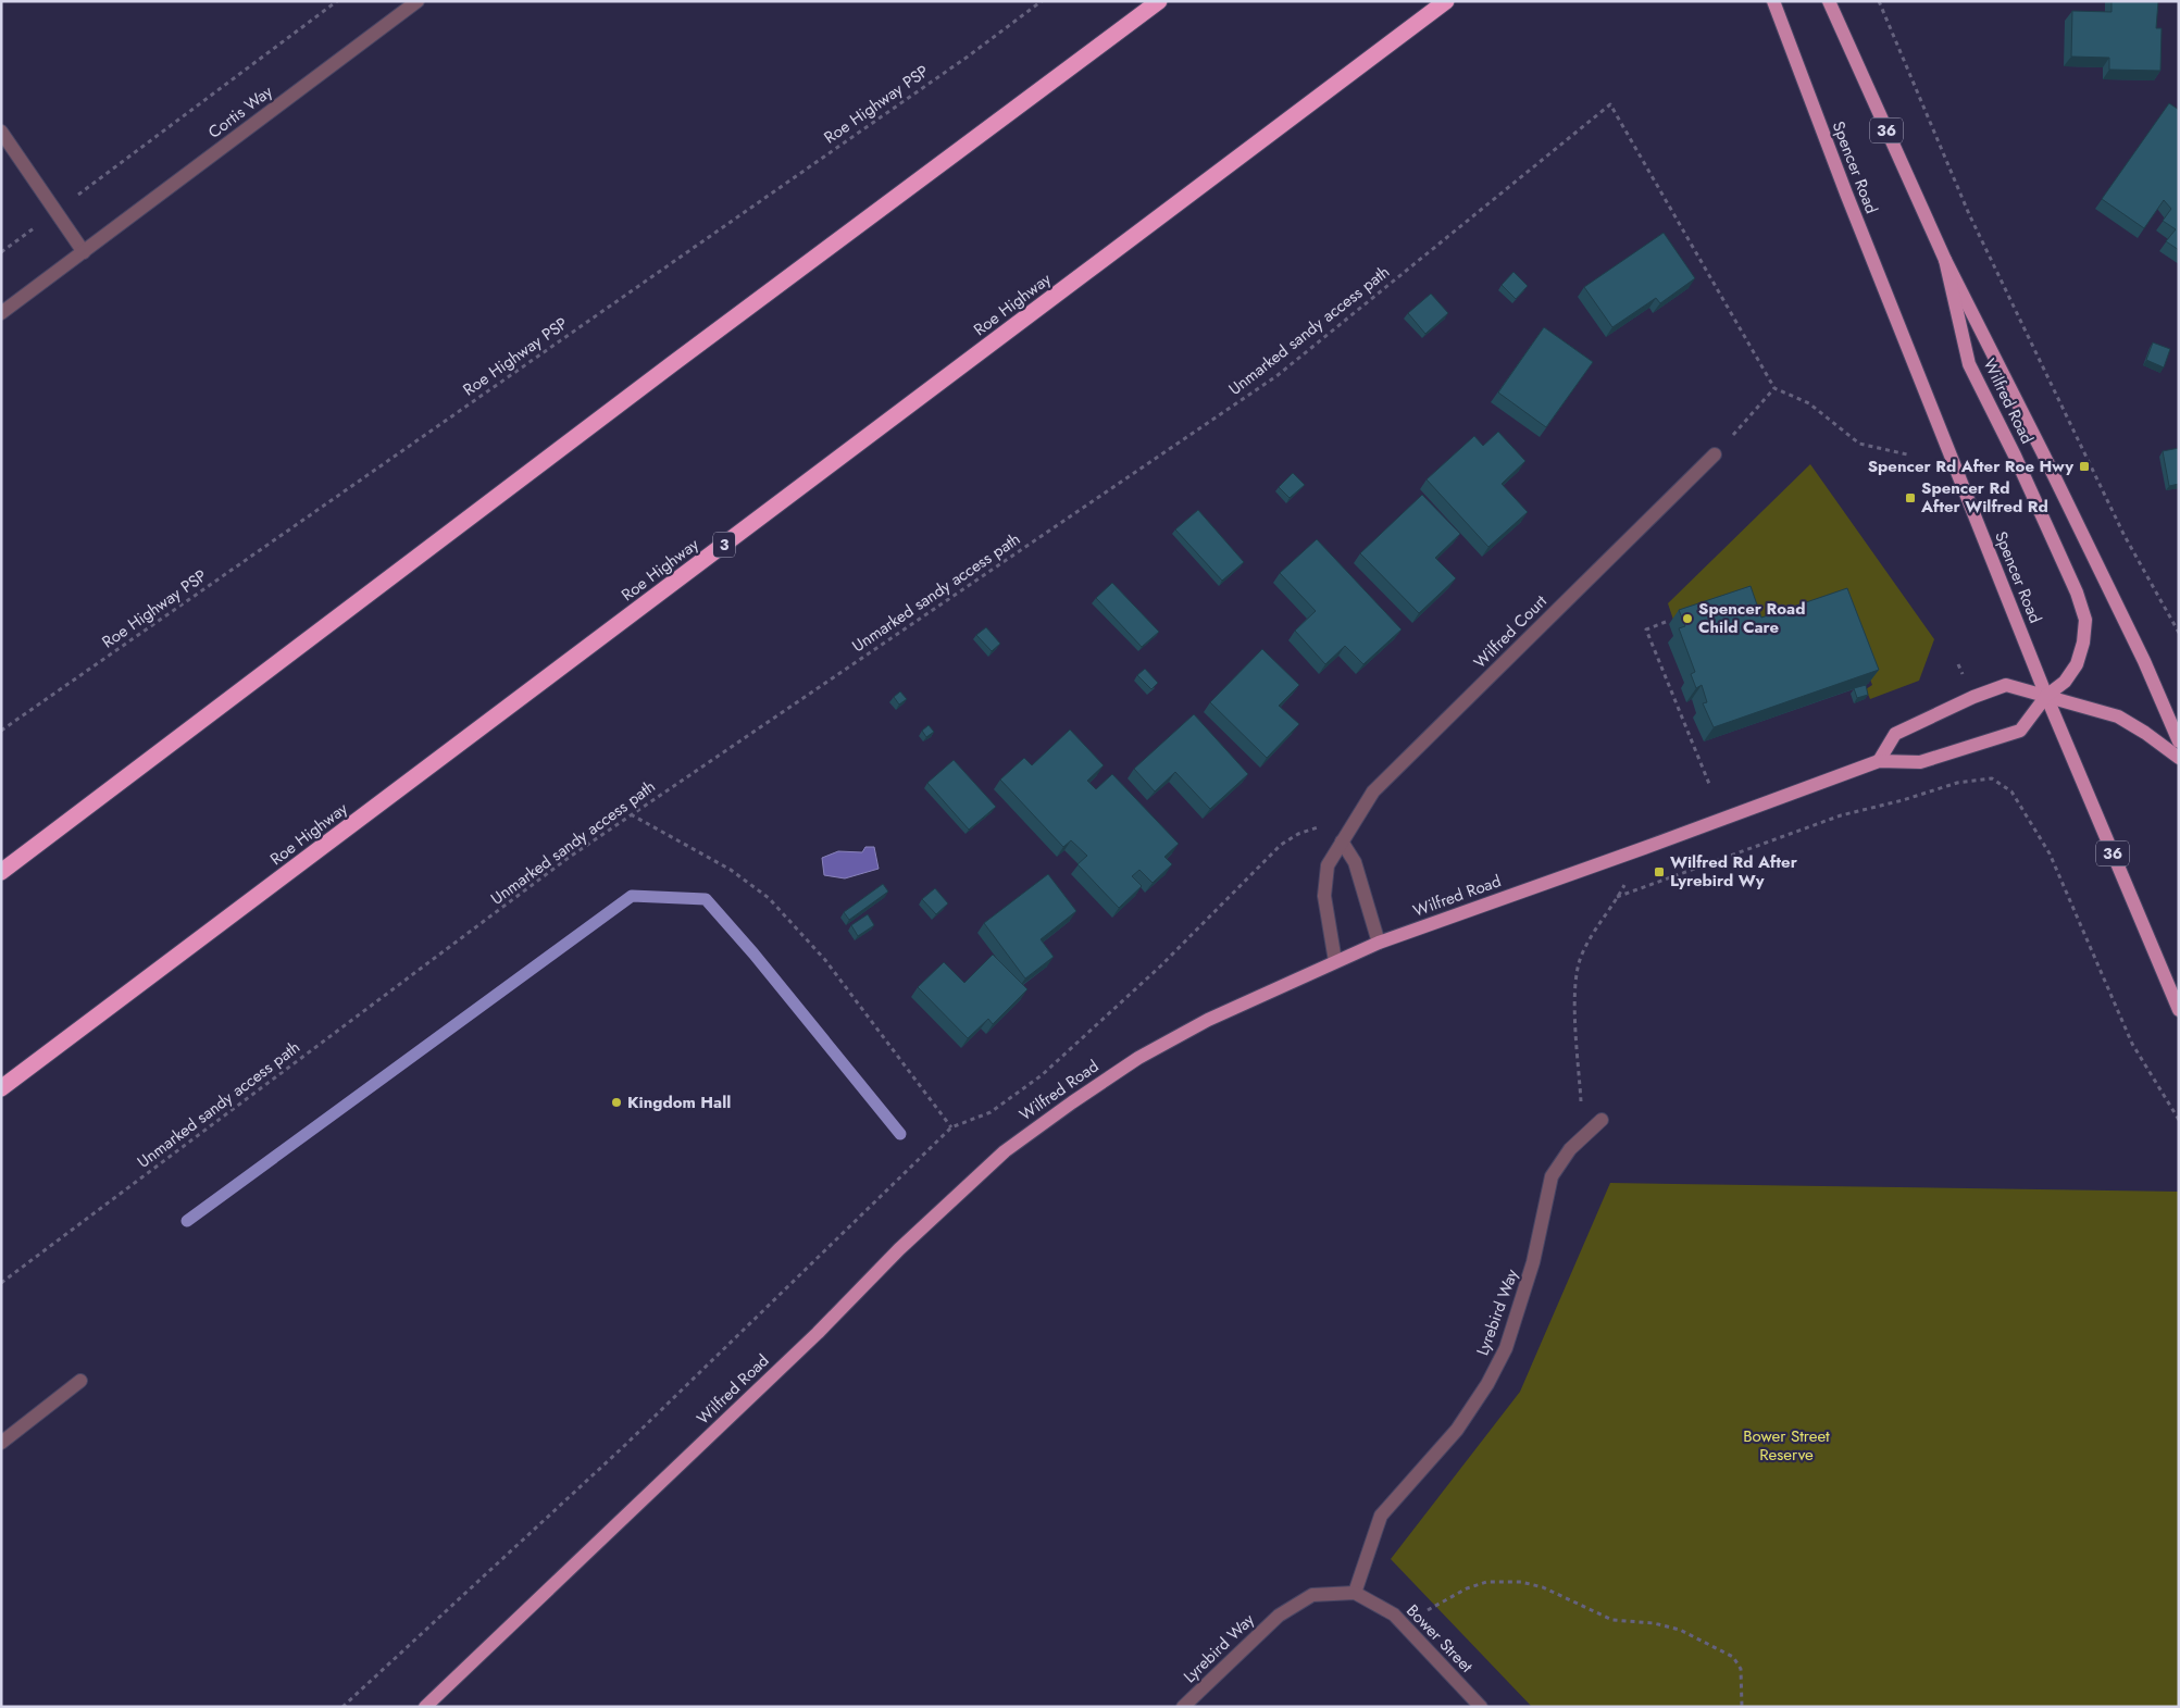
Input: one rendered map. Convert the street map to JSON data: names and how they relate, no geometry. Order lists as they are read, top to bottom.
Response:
{
  "streets": {
    "highway": ["Roe Highway", "3"],
    "main road": ["36", "Spencer Road", "Wilfred Road"],
    "street": [
      "Cortis Way",
      "Wilfred Court",
      "Lyrebird Way",
      "Bower Street"
    ],
    "path": ["Roe Highway PSP", "Unmarked sandy access path"]
  },
  "crossings": [
    ["36", "Wilfred Road"],
    ["Spencer Road", "Wilfred Road"],
    ["Wilfred Road", "Wilfred Court"],
    ["Lyrebird Way", "Bower Street"]
  ],
  "parks": ["Bower Street Reserve"],
  "places": {
    "transit": ["Spencer Rd After Roe Hwy", "Spencer Rd After Wilfred Rd", "Wilfred Rd After Lyrebird Wy"],
    "other": ["Spencer Road Child Care", "Kingdom Hall"]
  }
}
